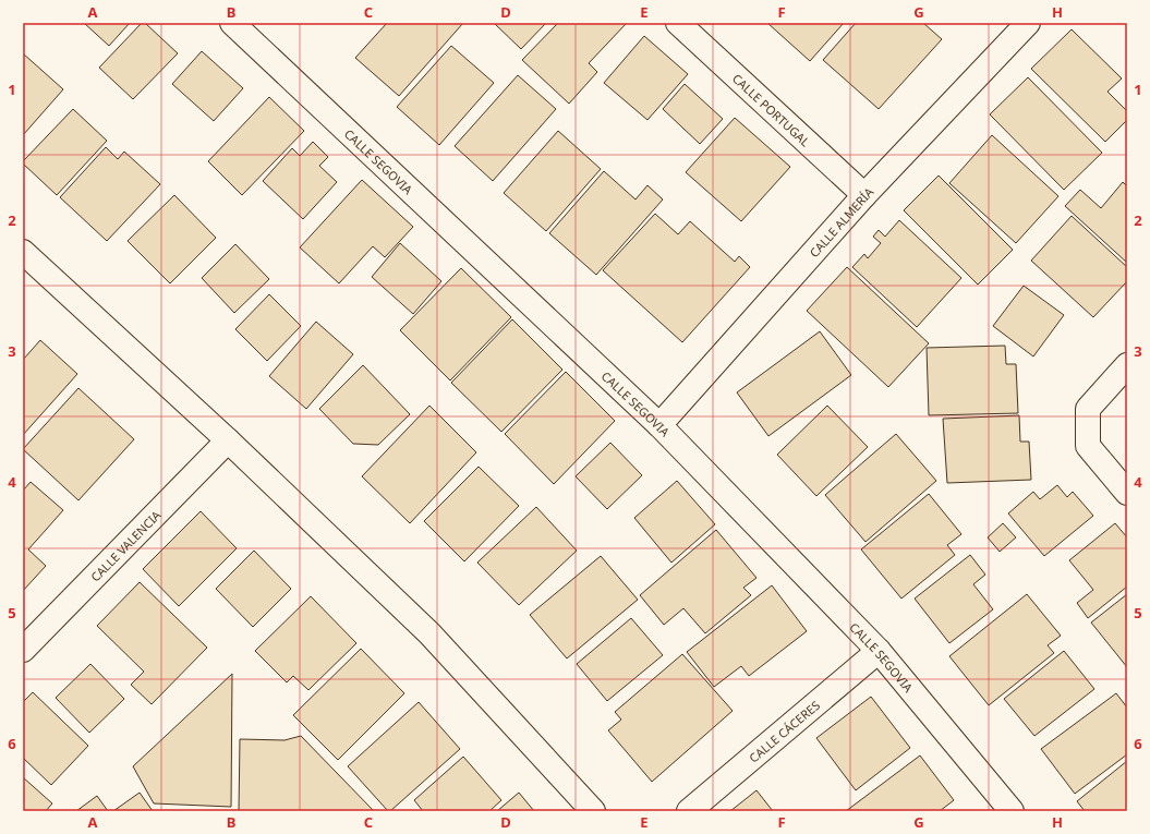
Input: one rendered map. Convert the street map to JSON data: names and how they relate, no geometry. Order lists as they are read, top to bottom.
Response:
{
  "streets": {
    "street": [
      "CALLE PORTUGAL",
      "CALLE SEGOVIA",
      "CALLE ALMERÍA",
      "CALLE VALENCIA",
      "CALLE CÁCERES"
    ]
  },
  "crossings": [
    ["CALLE PORTUGAL", "CALLE ALMERÍA"],
    ["CALLE SEGOVIA", "CALLE ALMERÍA"],
    ["CALLE SEGOVIA", "CALLE CÁCERES"]
  ],
  "grid": {
    "columns": [
      "A",
      "B",
      "C",
      "D",
      "E",
      "F",
      "G",
      "H"
    ],
    "rows": [
      "1",
      "2",
      "3",
      "4",
      "5",
      "6"
    ]
  }
}
